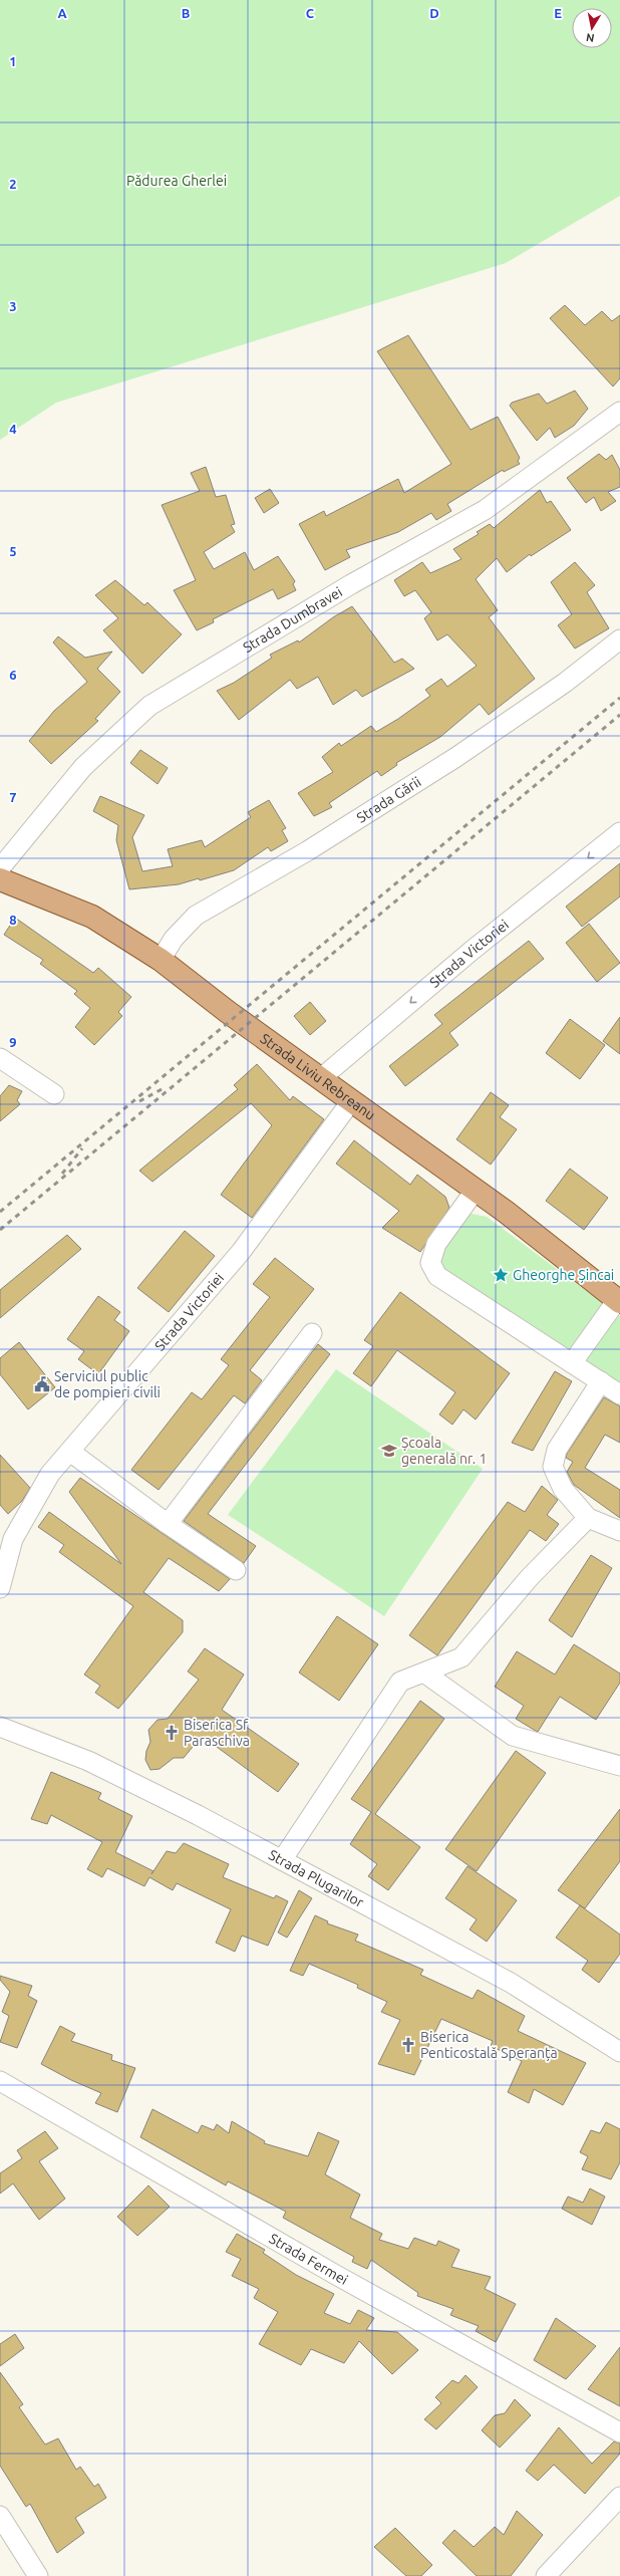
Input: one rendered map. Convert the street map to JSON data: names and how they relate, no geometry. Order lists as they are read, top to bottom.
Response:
{
  "streets": {
    "main road": ["Strada Liviu Rebreanu"],
    "street": [
      "Strada Dumbravei",
      "Strada Gării",
      "Strada Victoriei",
      "Strada Plugarilor",
      "Strada Fermei"
    ]
  },
  "crossings": [
    ["Strada Gării", "Strada Liviu Rebreanu"],
    ["Strada Victoriei", "Strada Liviu Rebreanu"]
  ],
  "one_way": ["Strada Victoriei"],
  "parks": ["Pădurea Gherlei"],
  "places": {
    "place": ["Gheorghe Șincai"],
    "public building": ["Serviciul public de pompieri civili"],
    "school or university": ["Școala generală nr. 1"],
    "church": ["Biserica Sf Paraschiva", "Biserica Penticostală Speranța"]
  },
  "north": "bottom",
  "grid": {
    "columns": [
      "A",
      "B",
      "C",
      "D",
      "E"
    ],
    "rows": [
      "1",
      "2",
      "3",
      "4",
      "5",
      "6",
      "7",
      "8",
      "9"
    ]
  }
}
